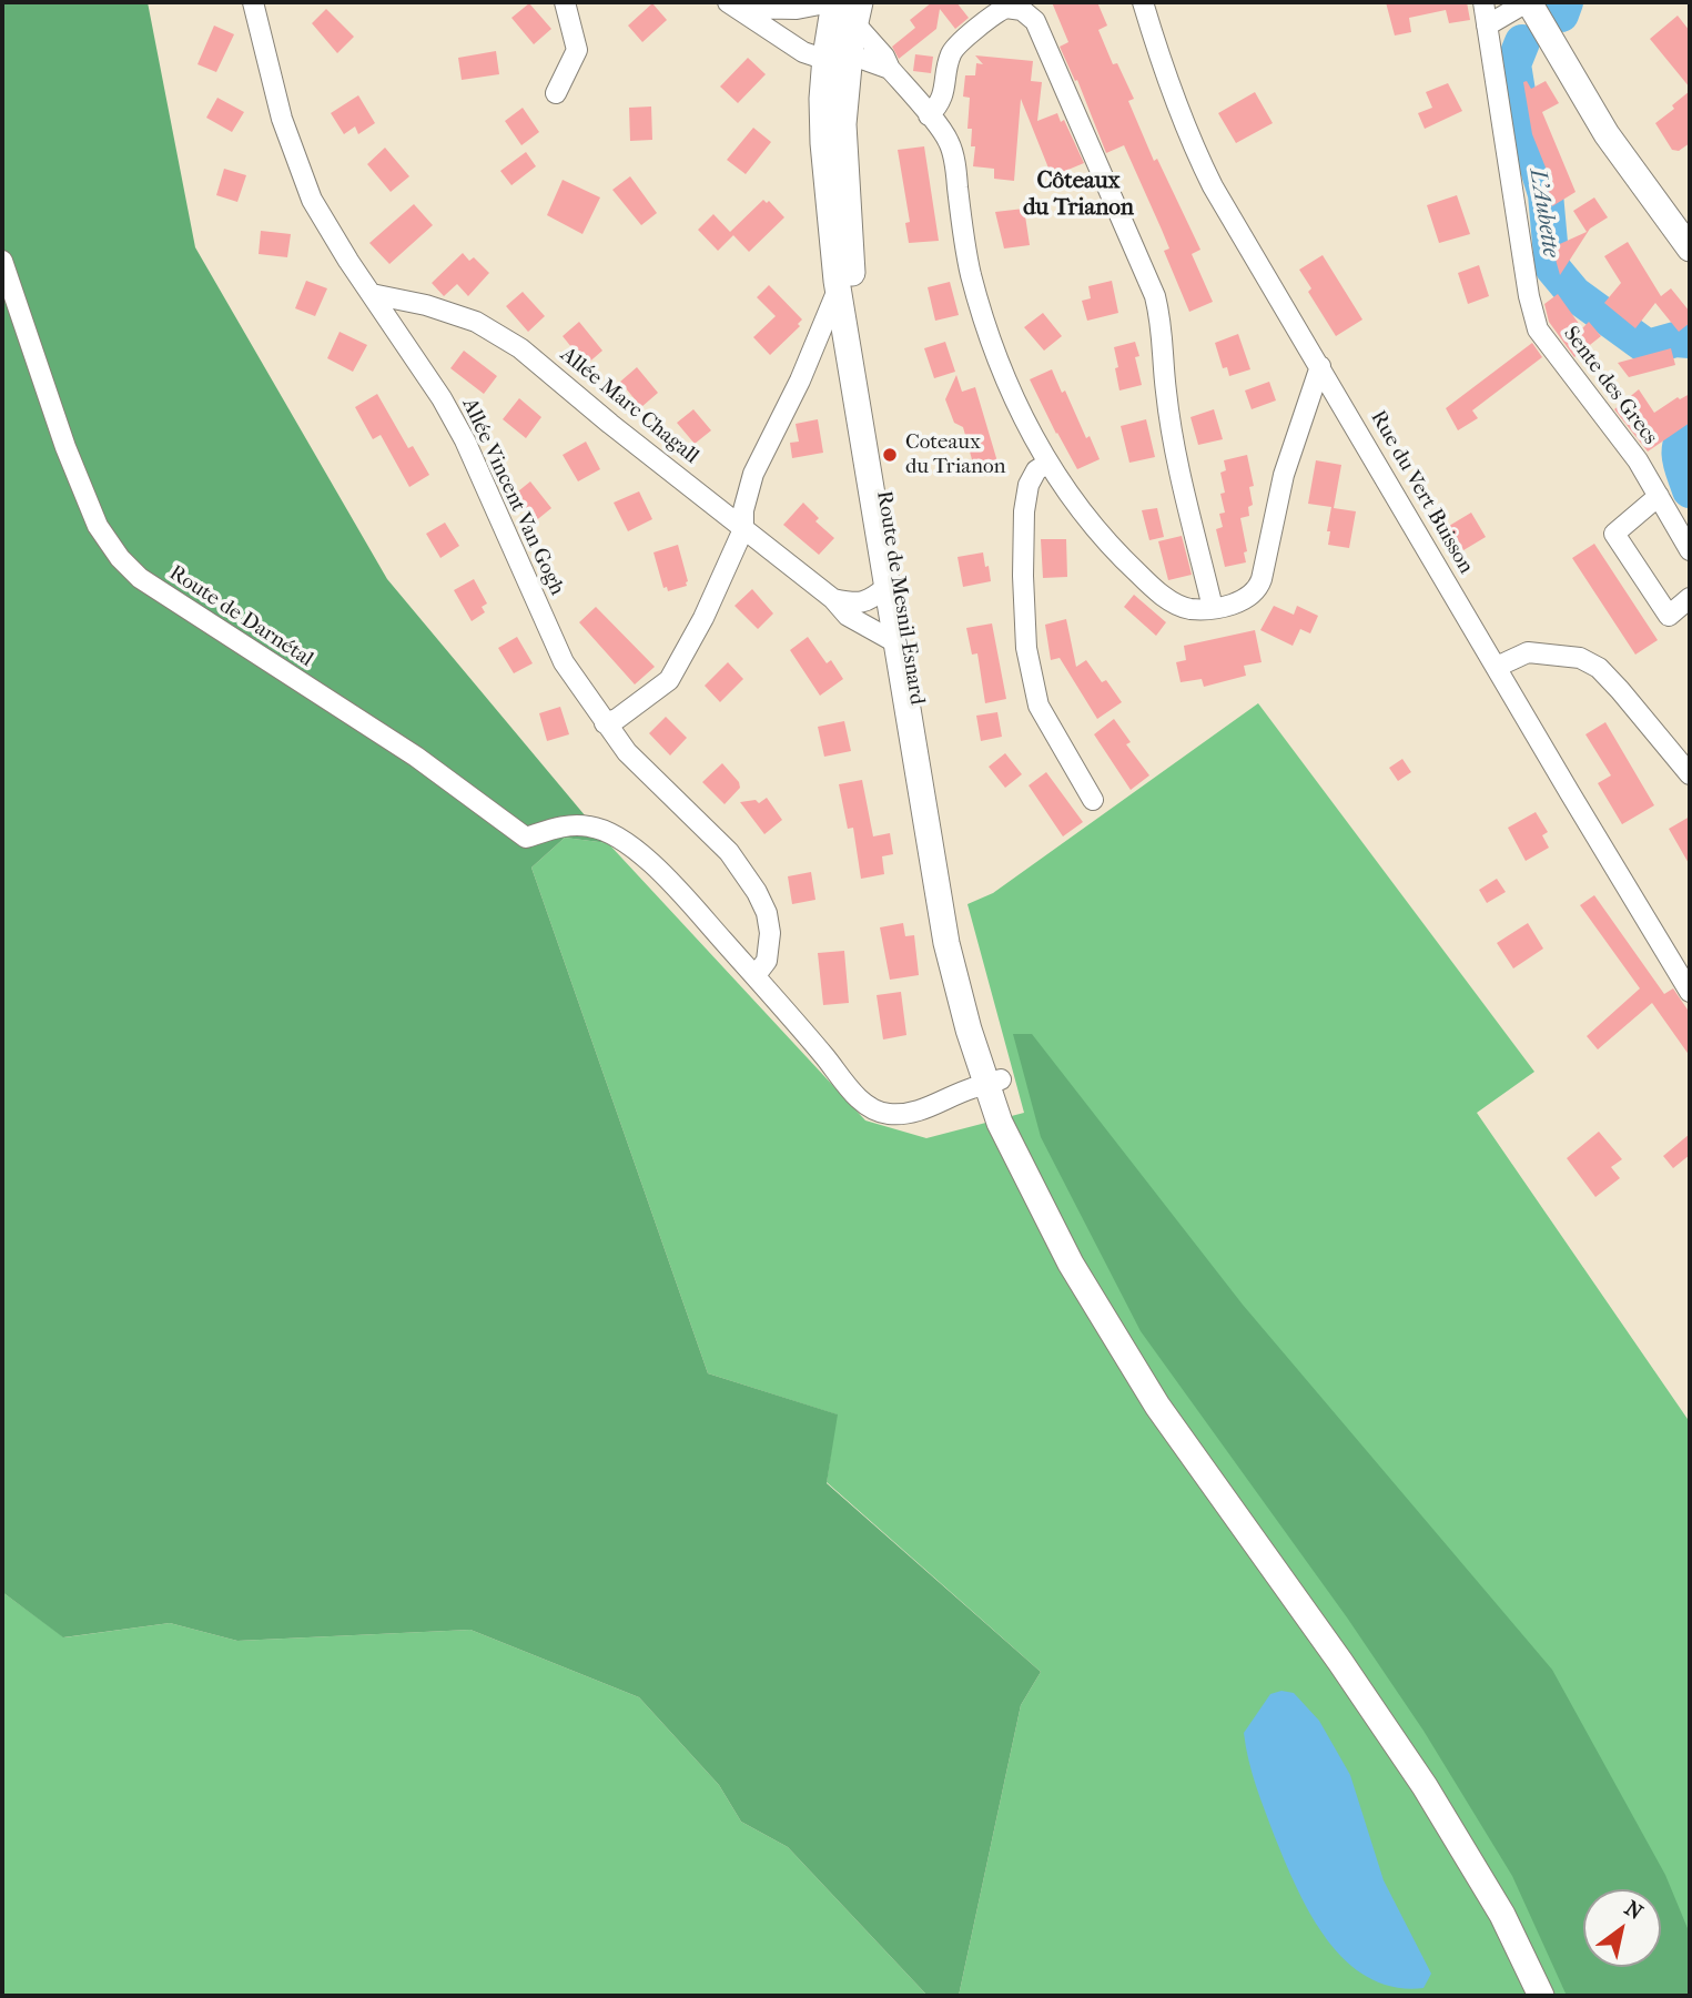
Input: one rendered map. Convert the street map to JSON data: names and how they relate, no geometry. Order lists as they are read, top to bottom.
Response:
{
  "streets": {
    "main road": ["Route de Mesnil-Esnard"],
    "street": [
      "Sente des Grecs",
      "Allée Marc Chagall",
      "Rue du Vert Buisson",
      "Allée Vincent Van Gogh",
      "Route de Darnétal"
    ]
  },
  "crossings": [
    ["Allée Marc Chagall", "Allée Vincent Van Gogh"],
    ["Allée Marc Chagall", "Route de Mesnil-Esnard"],
    ["Allée Vincent Van Gogh", "Route de Darnétal"]
  ],
  "districts": ["Côteaux du Trianon"],
  "water": ["L'Aubette"],
  "places": ["Coteaux du Trianon"],
  "north": "top right"
}
